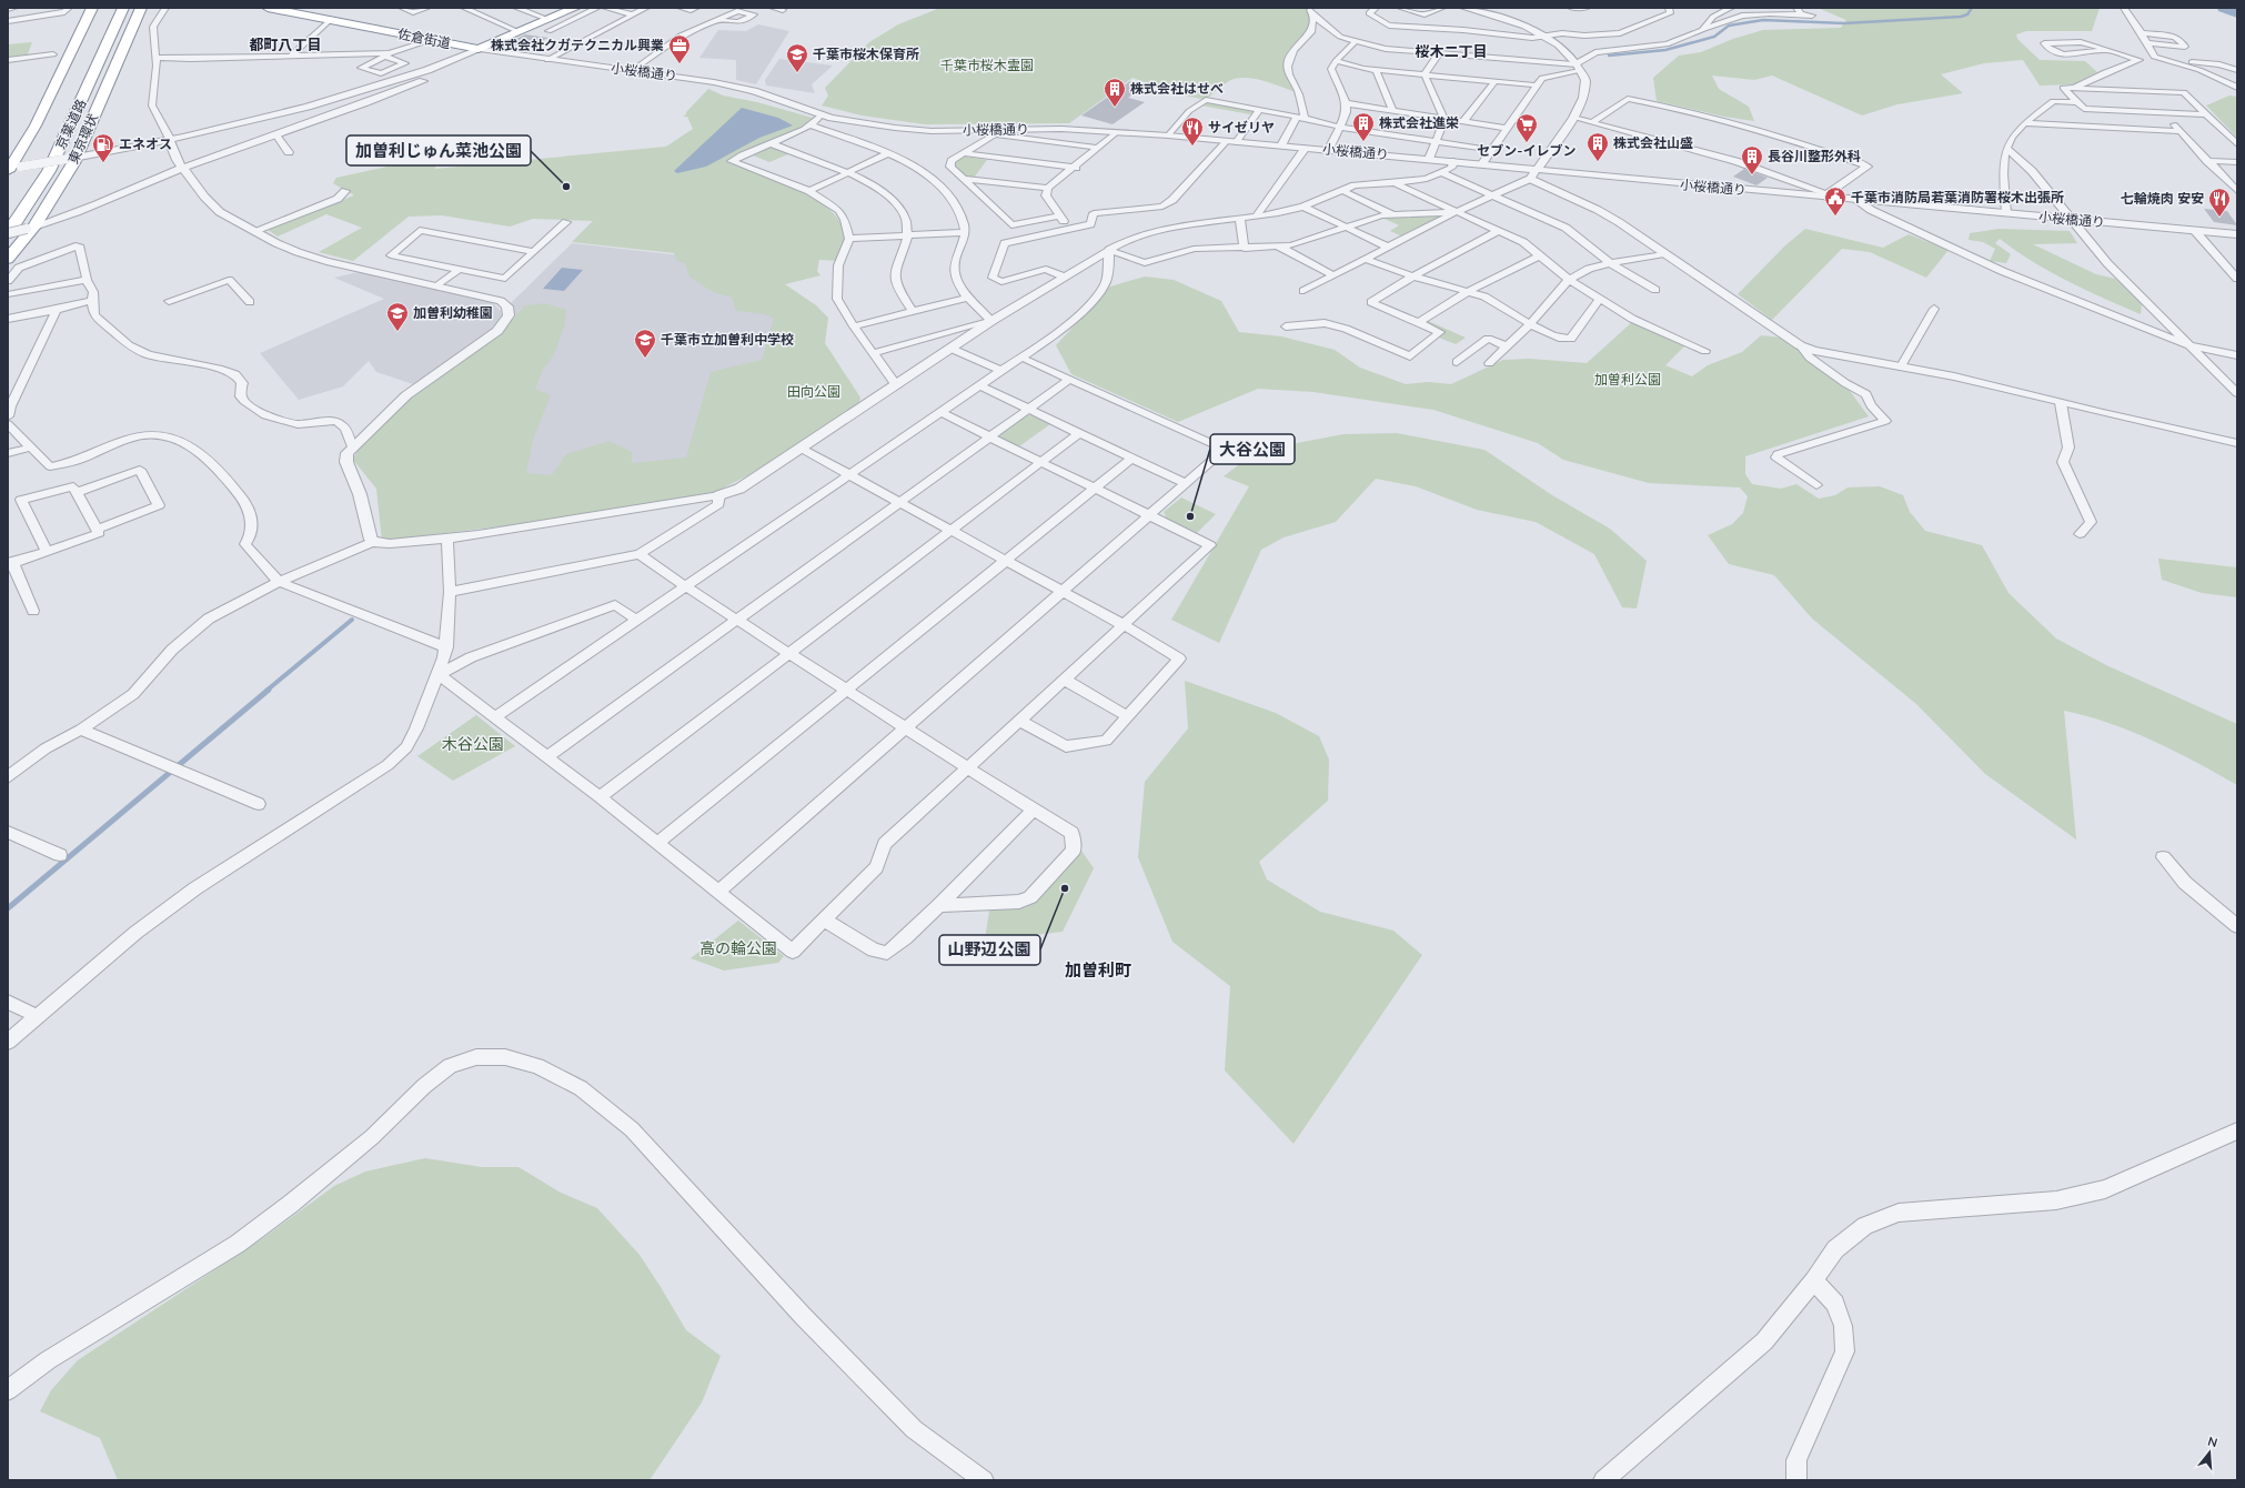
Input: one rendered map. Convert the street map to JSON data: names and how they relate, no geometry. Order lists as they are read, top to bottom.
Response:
{
  "streets": {
    "highway": ["佐倉街道", "京葉道路", "東京環状"],
    "street": ["小桜橋通り"]
  },
  "crossings": [
    ["佐倉街道", "小桜橋通り"]
  ],
  "districts": ["都町八丁目", "桜木二丁目", "加曽利町"],
  "parks": [
    "千葉市桜木霊園",
    "加曽利公園",
    "田向公園",
    "木谷公園",
    "高の輪公園"
  ],
  "places": {
    "office": ["株式会社クガテクニカル興業"],
    "school or university": ["千葉市桜木保育所", "加曽利幼稚園", "千葉市立加曽利中学校"],
    "building": [
      "株式会社はせべ",
      "株式会社進栄",
      "株式会社山盛",
      "長谷川整形外科"
    ],
    "supermarket": ["セブン-イレブン"],
    "restaurant": ["サイゼリヤ", "七輪焼肉 安安"],
    "fuel station": ["エネオス"],
    "other": ["加曽利じゅん菜池公園", "大谷公園", "山野辺公園"],
    "public building": ["千葉市消防局若葉消防署桜木出張所"]
  },
  "north": "top"
}
